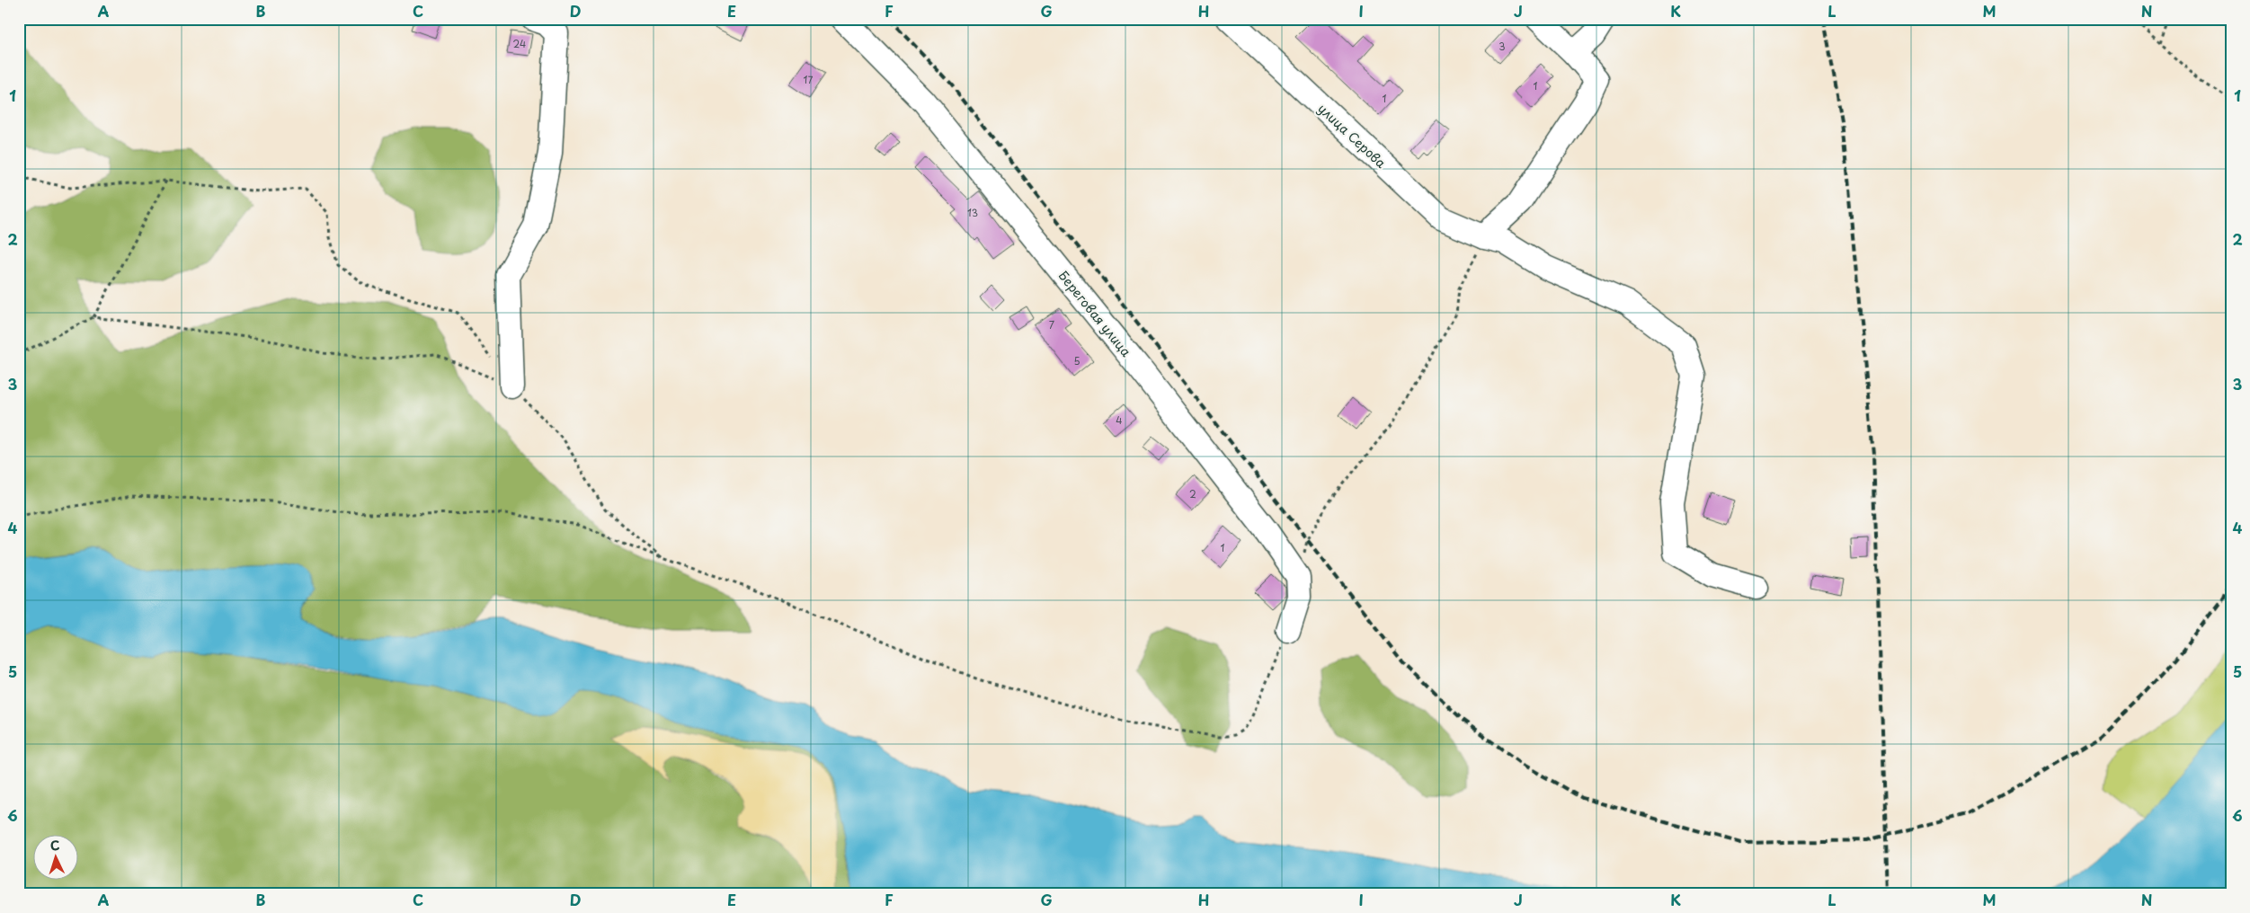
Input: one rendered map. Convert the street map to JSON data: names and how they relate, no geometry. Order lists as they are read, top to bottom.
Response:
{
  "streets": {
    "street": ["улица Серова", "Береговая улица"]
  },
  "house_numbers": [
    "24",
    "3",
    "17",
    "1",
    "1",
    "13",
    "7",
    "5",
    "4",
    "2",
    "1"
  ],
  "north": "top",
  "grid": {
    "columns": [
      "A",
      "B",
      "C",
      "D",
      "E",
      "F",
      "G",
      "H",
      "I",
      "J",
      "K",
      "L",
      "M",
      "N"
    ],
    "rows": [
      "1",
      "2",
      "3",
      "4",
      "5",
      "6"
    ]
  }
}
